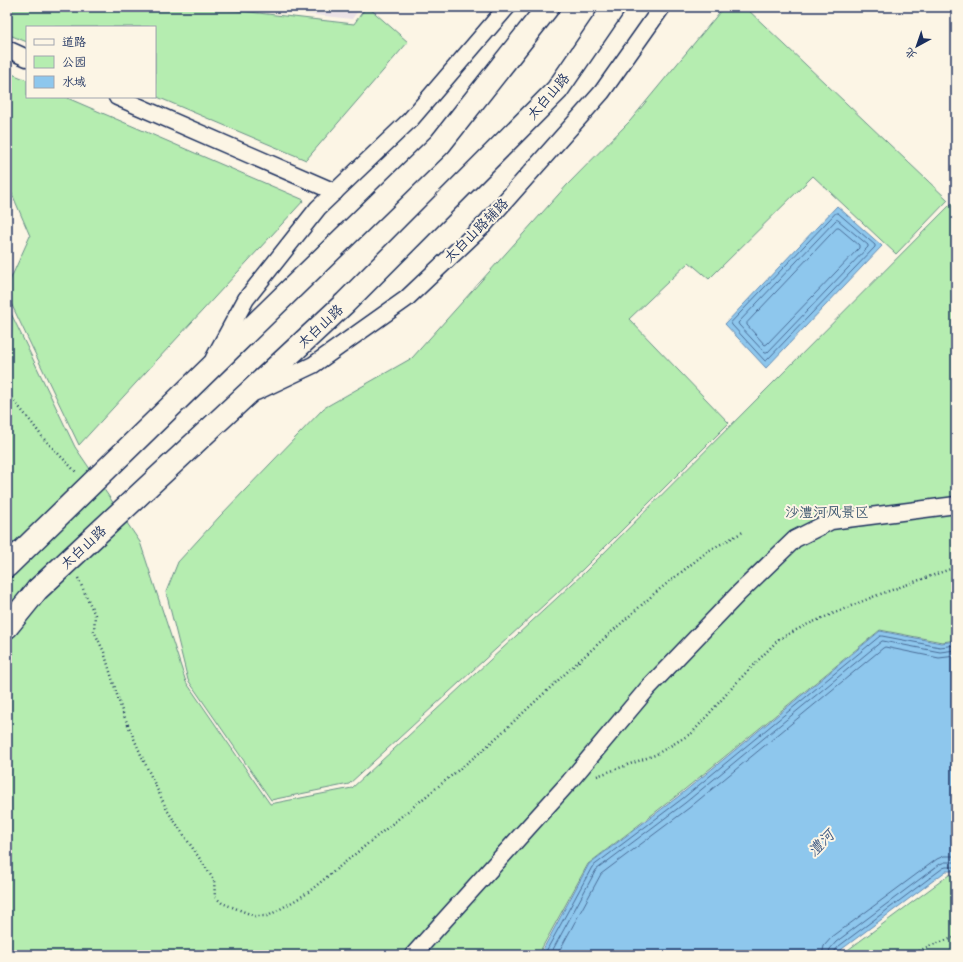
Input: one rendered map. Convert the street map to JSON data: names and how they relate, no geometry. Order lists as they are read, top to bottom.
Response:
{
  "streets": {
    "main road": ["太白山路"],
    "street": ["太白山路辅路"]
  },
  "crossings": [
    ["太白山路", "太白山路辅路"]
  ],
  "water": ["澧河"],
  "parks": ["沙澧河风景区"],
  "legend": ["道路", "公园", "水域"],
  "north": "bottom left"
}
